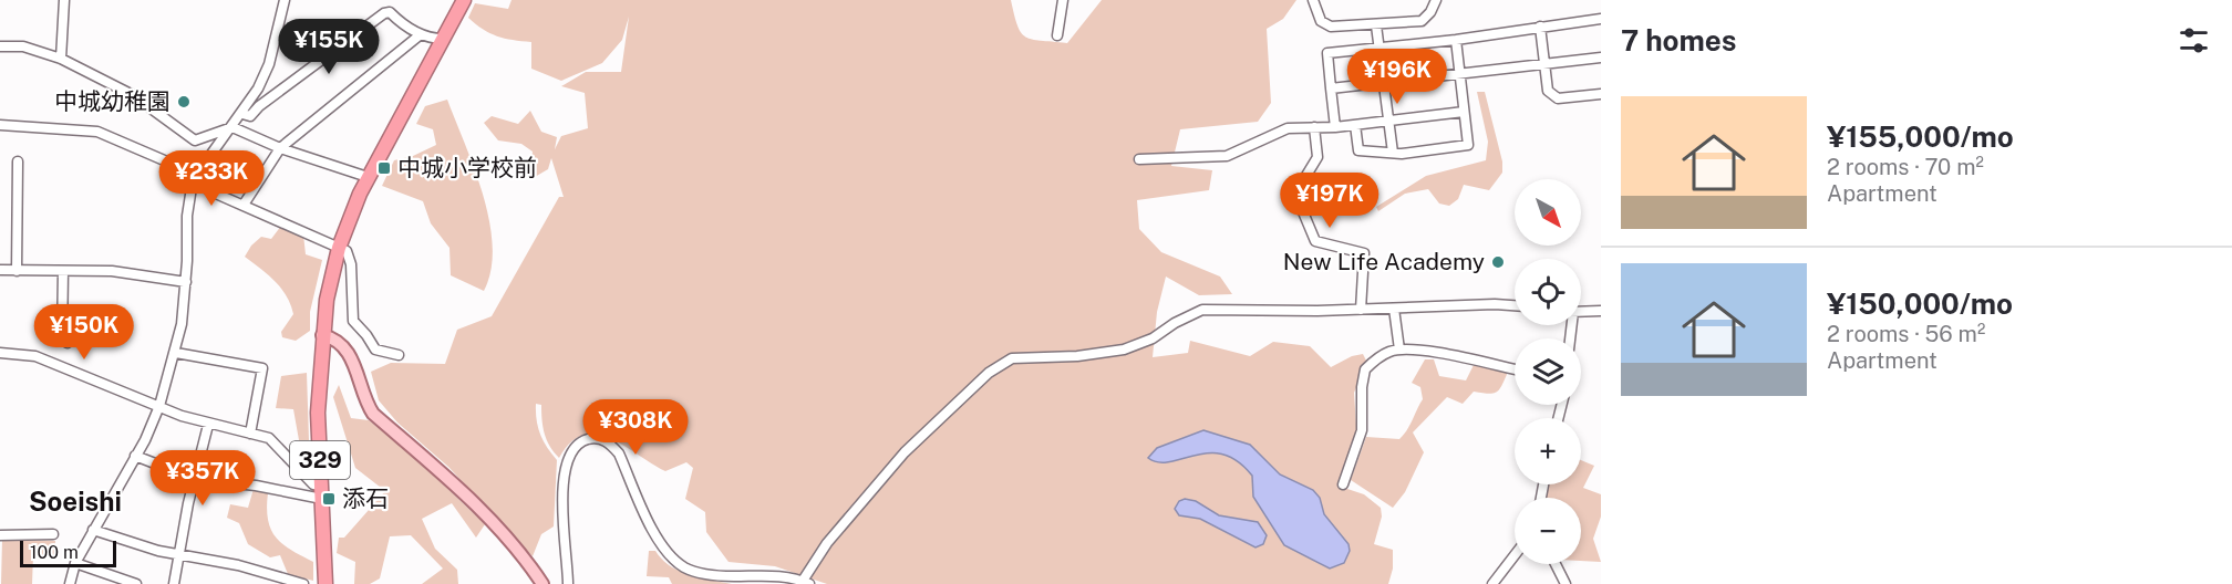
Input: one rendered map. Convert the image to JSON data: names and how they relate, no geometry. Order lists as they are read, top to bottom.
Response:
{
  "streets": {
    "highway": ["329"]
  },
  "districts": ["Soeishi"],
  "places": {
    "other": ["中城幼稚園", "New Life Academy"],
    "transit": ["中城小学校前", "添石"]
  },
  "scale_bar": "100 m",
  "north": "bottom right",
  "page": {
    "heading": "7 homes",
    "price": [
      "¥155K",
      "¥196K",
      "¥233K",
      "¥197K",
      "¥150K",
      "¥308K",
      "¥357K"
    ],
    "list": [
      {
        "name": "¥155,000/mo",
        "note": "2 rooms · 70 m² · Apartment"
      },
      {
        "name": "¥150,000/mo",
        "note": "2 rooms · 56 m² · Apartment"
      }
    ],
    "map_buttons": ["+", "−"],
    "scale": "100 m"
  }
}
